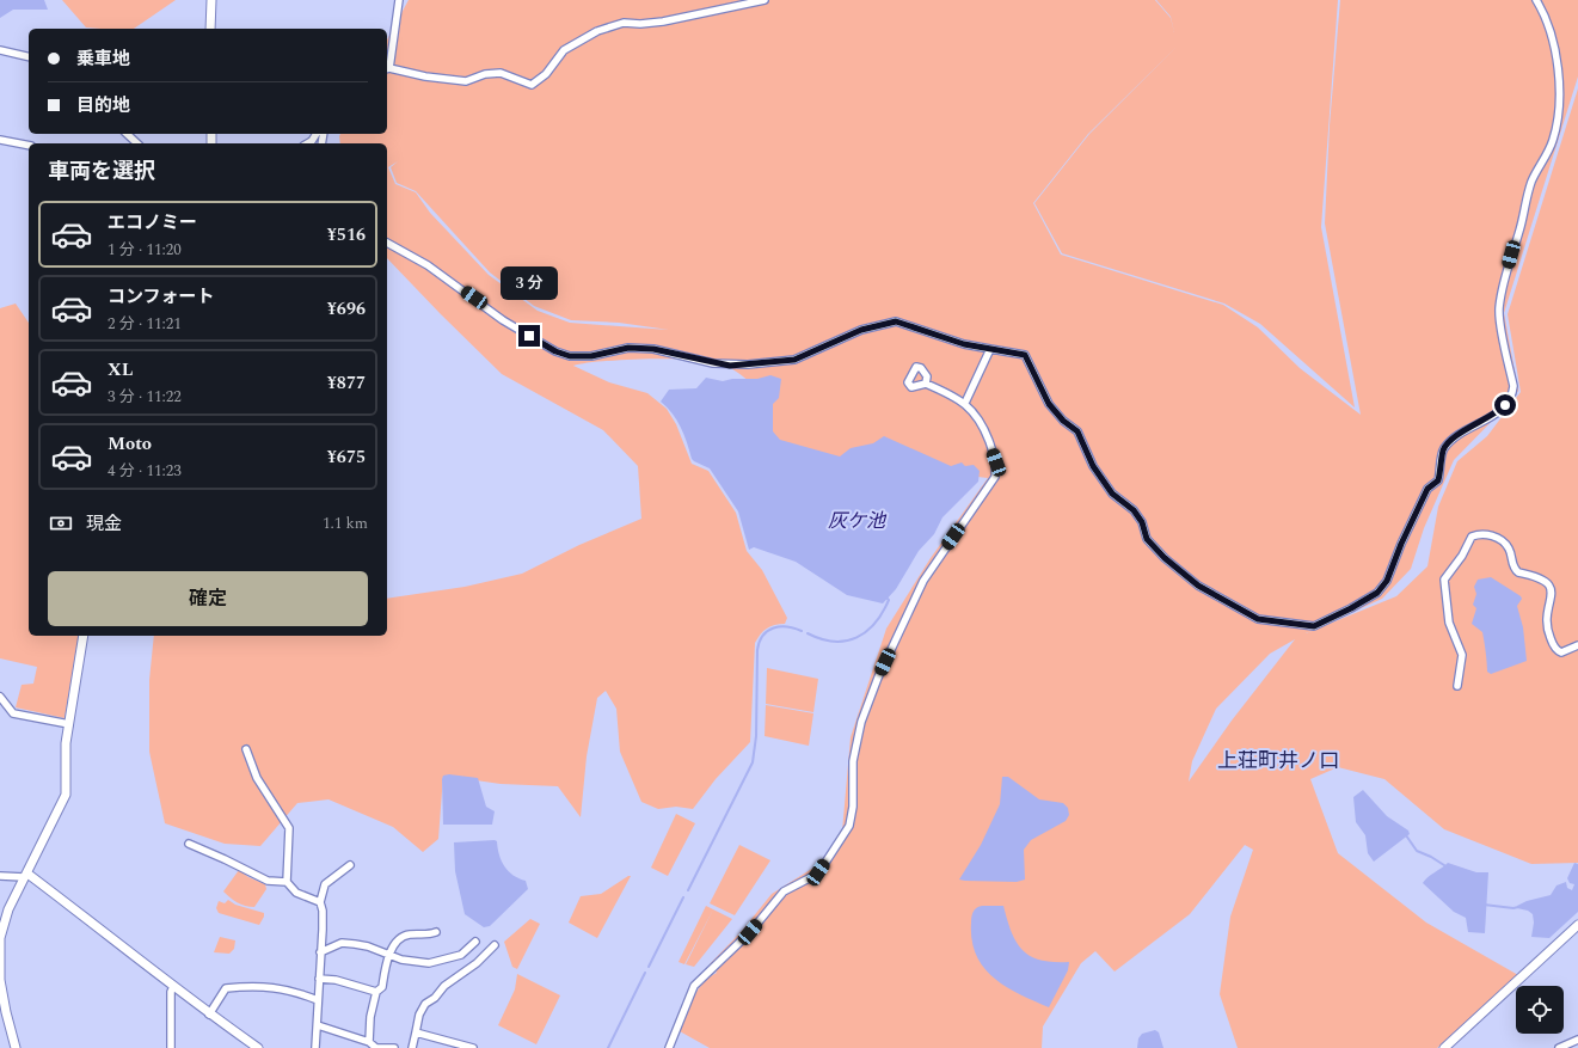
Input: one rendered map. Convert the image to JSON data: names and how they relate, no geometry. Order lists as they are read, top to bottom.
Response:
{
  "districts": ["上荘町井ノ口"],
  "water": ["灰ケ池"],
  "page": {
    "banner": ["乗車地", "目的地"],
    "heading": "車両を選択",
    "list": [
      {
        "name": "エコノミー",
        "note": "1 分 · 11:20",
        "value": "¥516"
      },
      {
        "name": "コンフォート",
        "note": "2 分 · 11:21",
        "value": "¥696"
      },
      {
        "name": "XL",
        "note": "3 分 · 11:22",
        "value": "¥877"
      },
      {
        "name": "Moto",
        "note": "4 分 · 11:23",
        "value": "¥675"
      }
    ],
    "bubble": "3 分",
    "pay": ["現金", "1.1 km"],
    "buttons": "確定"
  }
}
